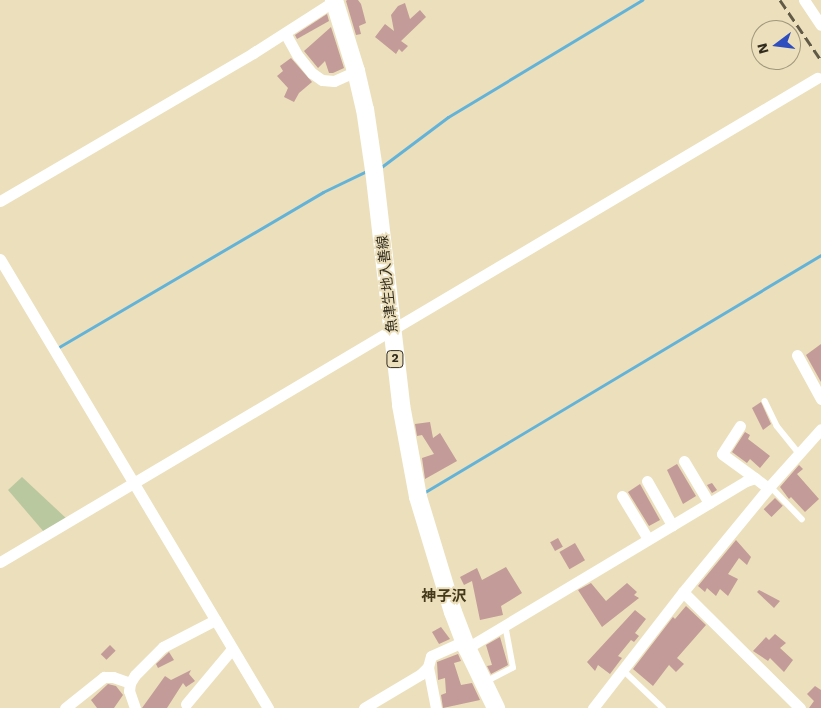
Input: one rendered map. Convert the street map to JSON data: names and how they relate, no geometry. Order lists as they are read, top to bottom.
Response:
{
  "streets": {
    "main road": ["魚津生地入善線", "2"]
  },
  "districts": ["神子沢"],
  "north": "left"
}
